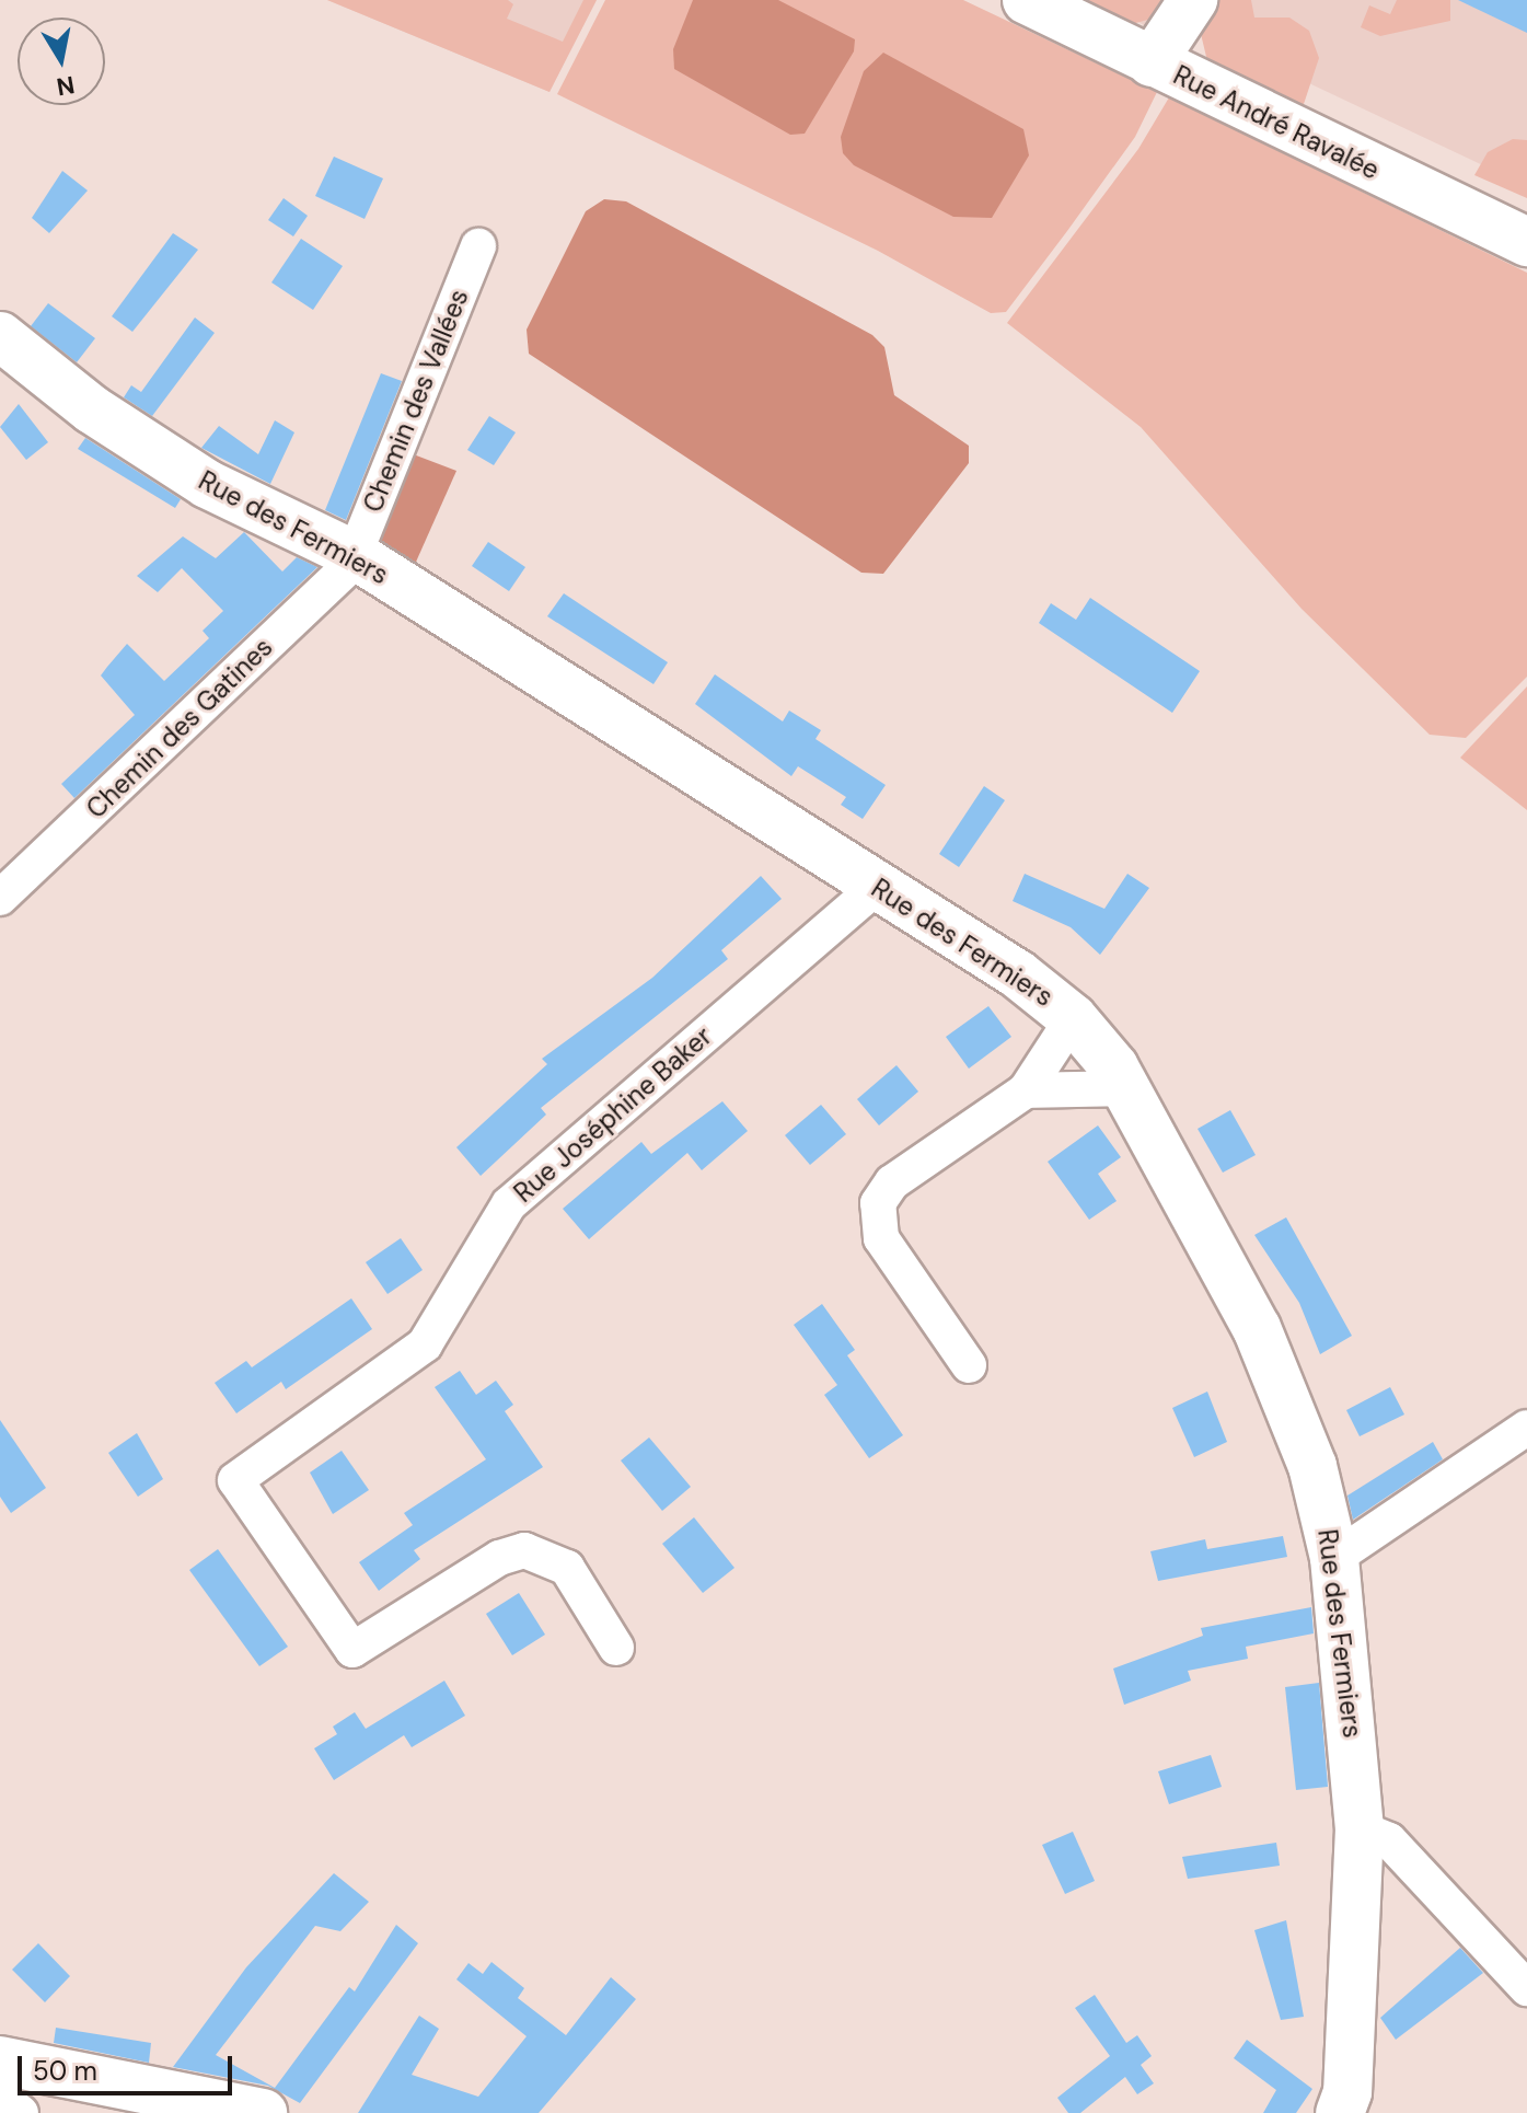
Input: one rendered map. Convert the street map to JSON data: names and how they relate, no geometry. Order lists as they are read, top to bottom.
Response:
{
  "streets": {
    "street": [
      "Rue André Ravalée",
      "Chemin des Vallées",
      "Rue des Fermiers",
      "Chemin des Gatines",
      "Rue Joséphine Baker"
    ]
  },
  "crossings": [
    ["Chemin des Vallées", "Rue des Fermiers"],
    ["Chemin des Vallées", "Chemin des Gatines"],
    ["Rue des Fermiers", "Chemin des Gatines"],
    ["Rue des Fermiers", "Rue Joséphine Baker"]
  ],
  "scale_bar": "50 m",
  "north": "bottom"
}
